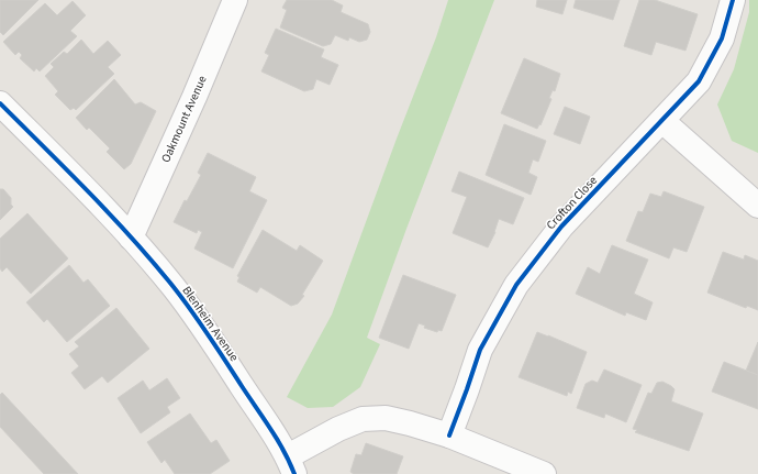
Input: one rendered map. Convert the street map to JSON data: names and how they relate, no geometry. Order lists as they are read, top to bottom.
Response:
{
  "streets": {
    "street": ["Oakmount Avenue", "Crofton Close", "Blenheim Avenue"]
  },
  "crossings": [
    ["Oakmount Avenue", "Blenheim Avenue"]
  ]
}
